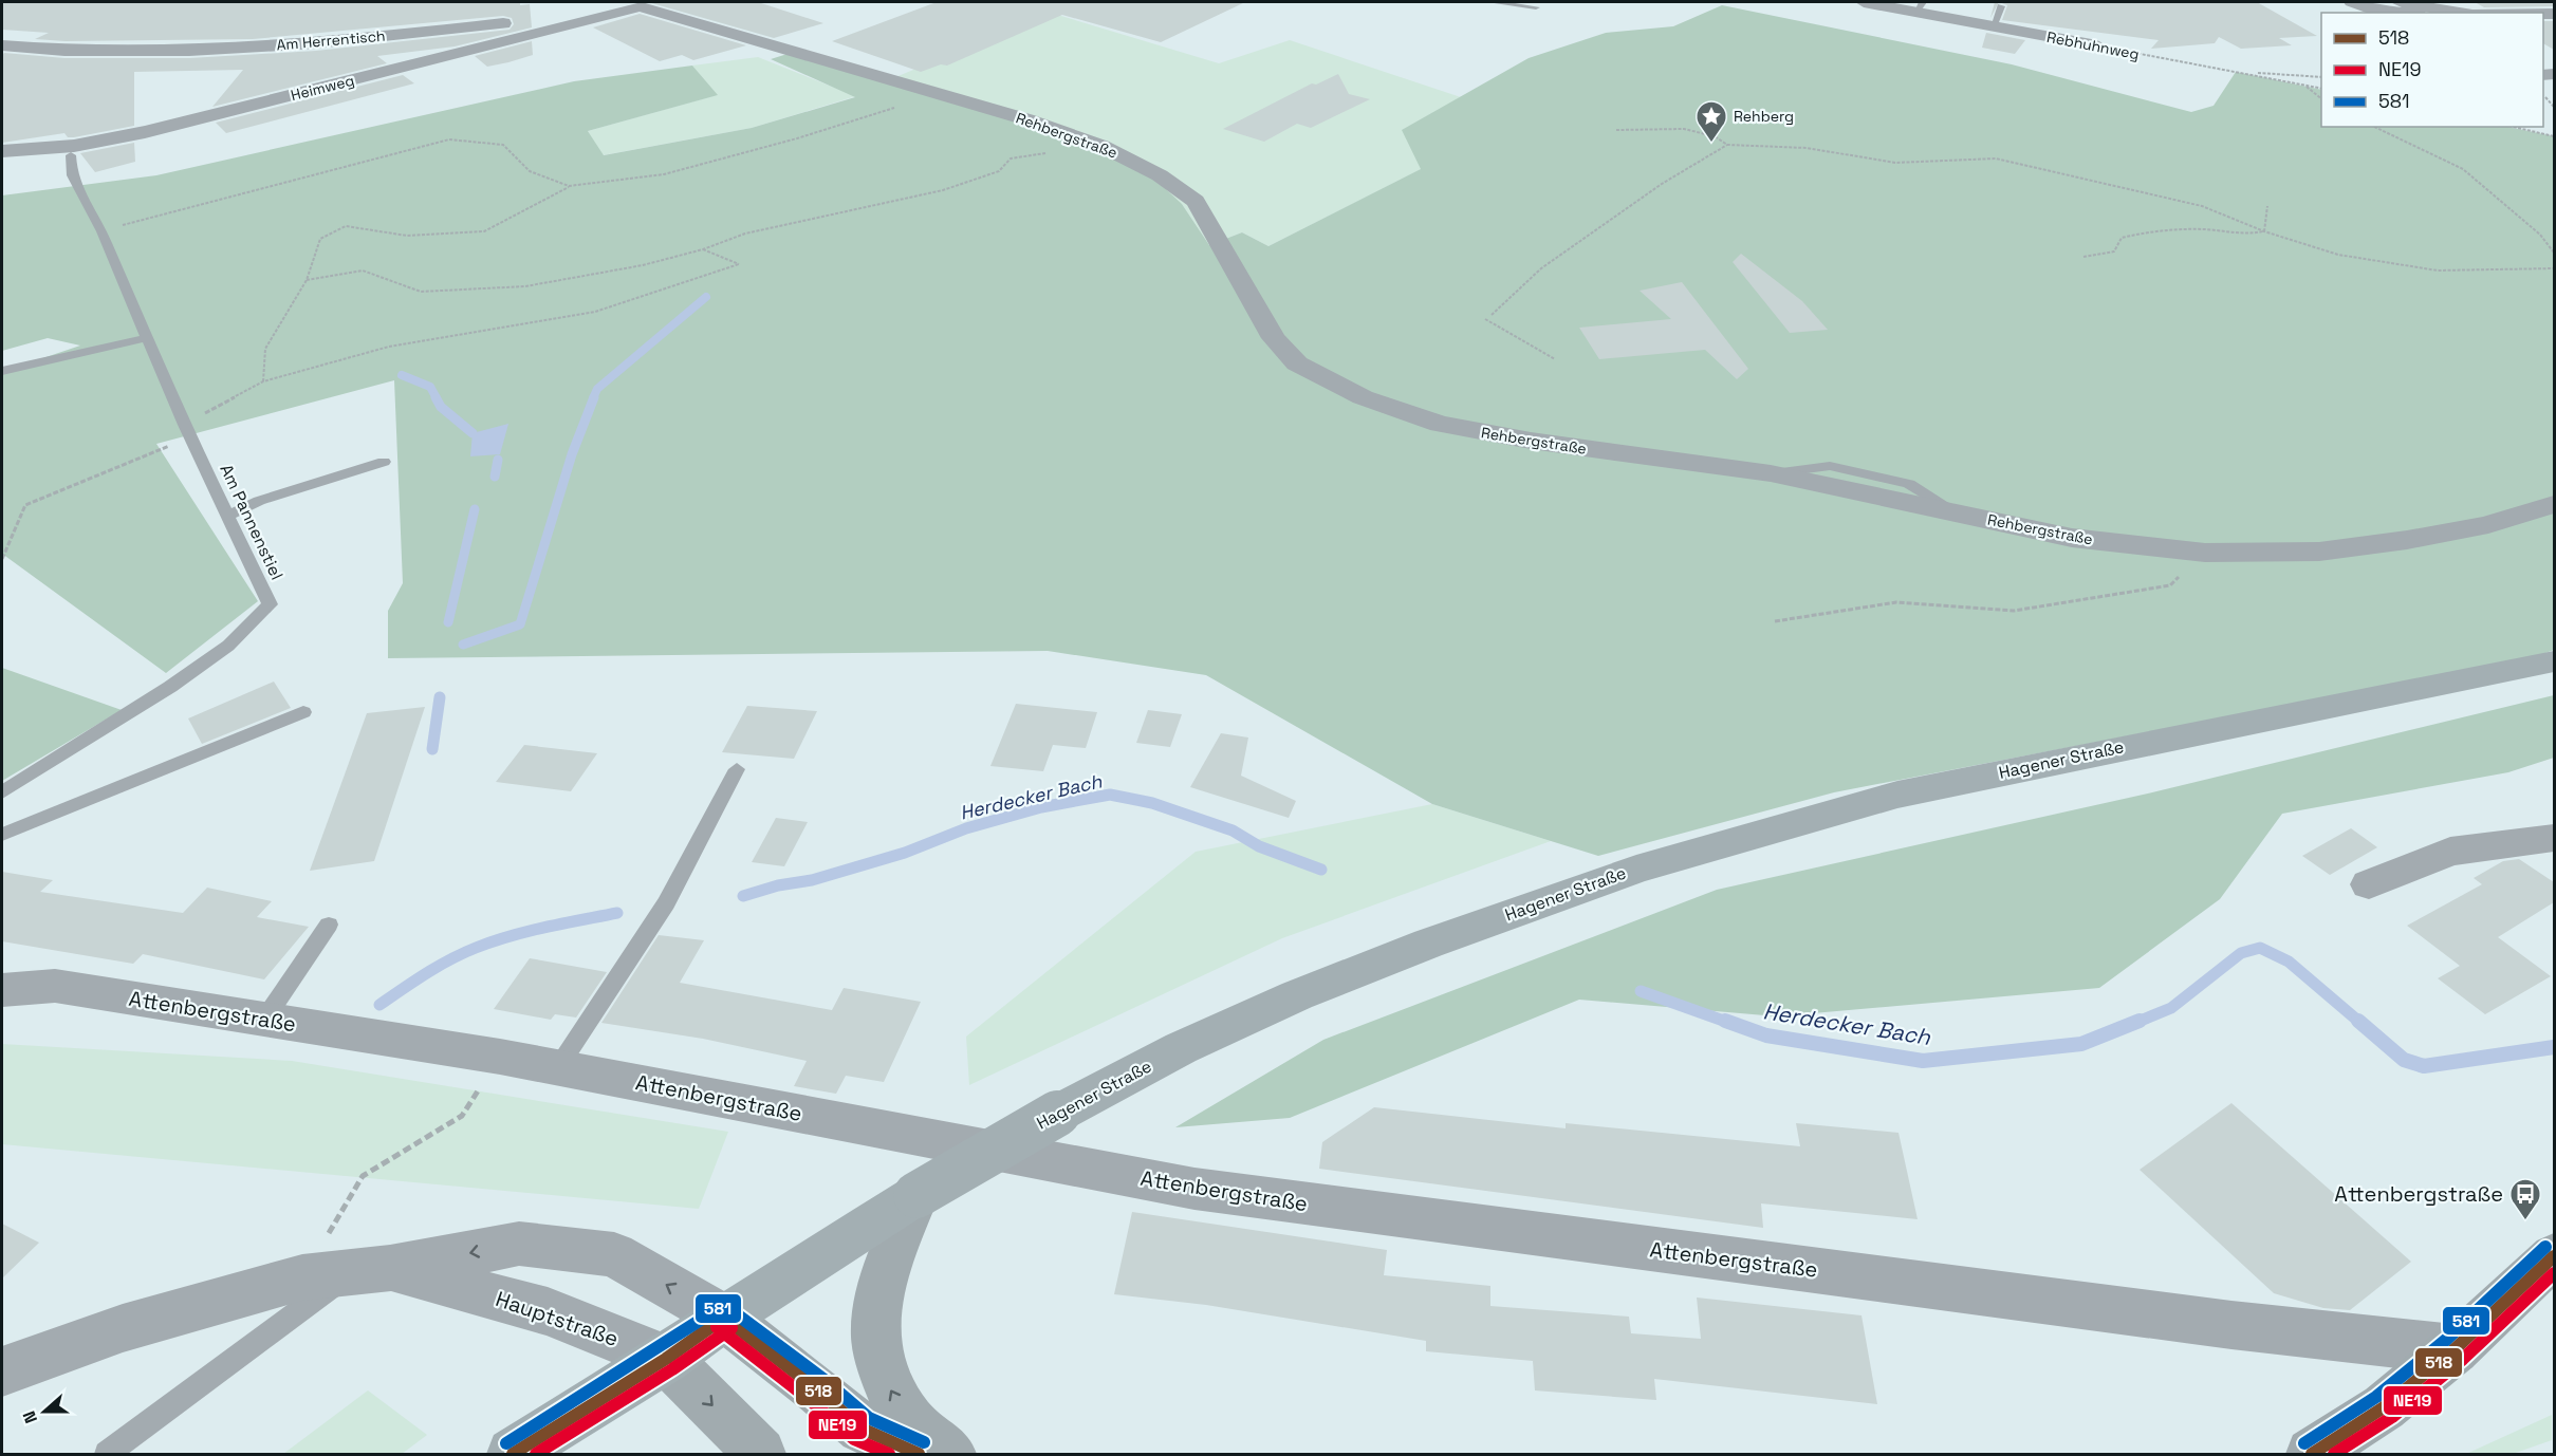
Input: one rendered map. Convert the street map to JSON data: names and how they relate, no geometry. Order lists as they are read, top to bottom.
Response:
{
  "streets": {
    "main road": ["Hagener Straße"],
    "street": [
      "Am Herrentisch",
      "Rebhuhnweg",
      "Heimweg",
      "Rehbergstraße",
      "Attenbergstraße",
      "Hauptstraße"
    ],
    "lane": ["Am Pannenstiel"]
  },
  "crossings": [
    ["Am Herrentisch", "Heimweg"],
    ["Am Herrentisch", "Rehbergstraße"],
    ["Heimweg", "Rehbergstraße"],
    ["Hagener Straße", "Hauptstraße"]
  ],
  "water": ["Herdecker Bach"],
  "places": {
    "place": ["Rehberg"],
    "bus stop": ["Attenbergstraße"]
  },
  "lines": ["transit line 581", "transit line 518", "transit line NE19"],
  "legend": ["518", "NE19", "581"],
  "north": "left"
}
